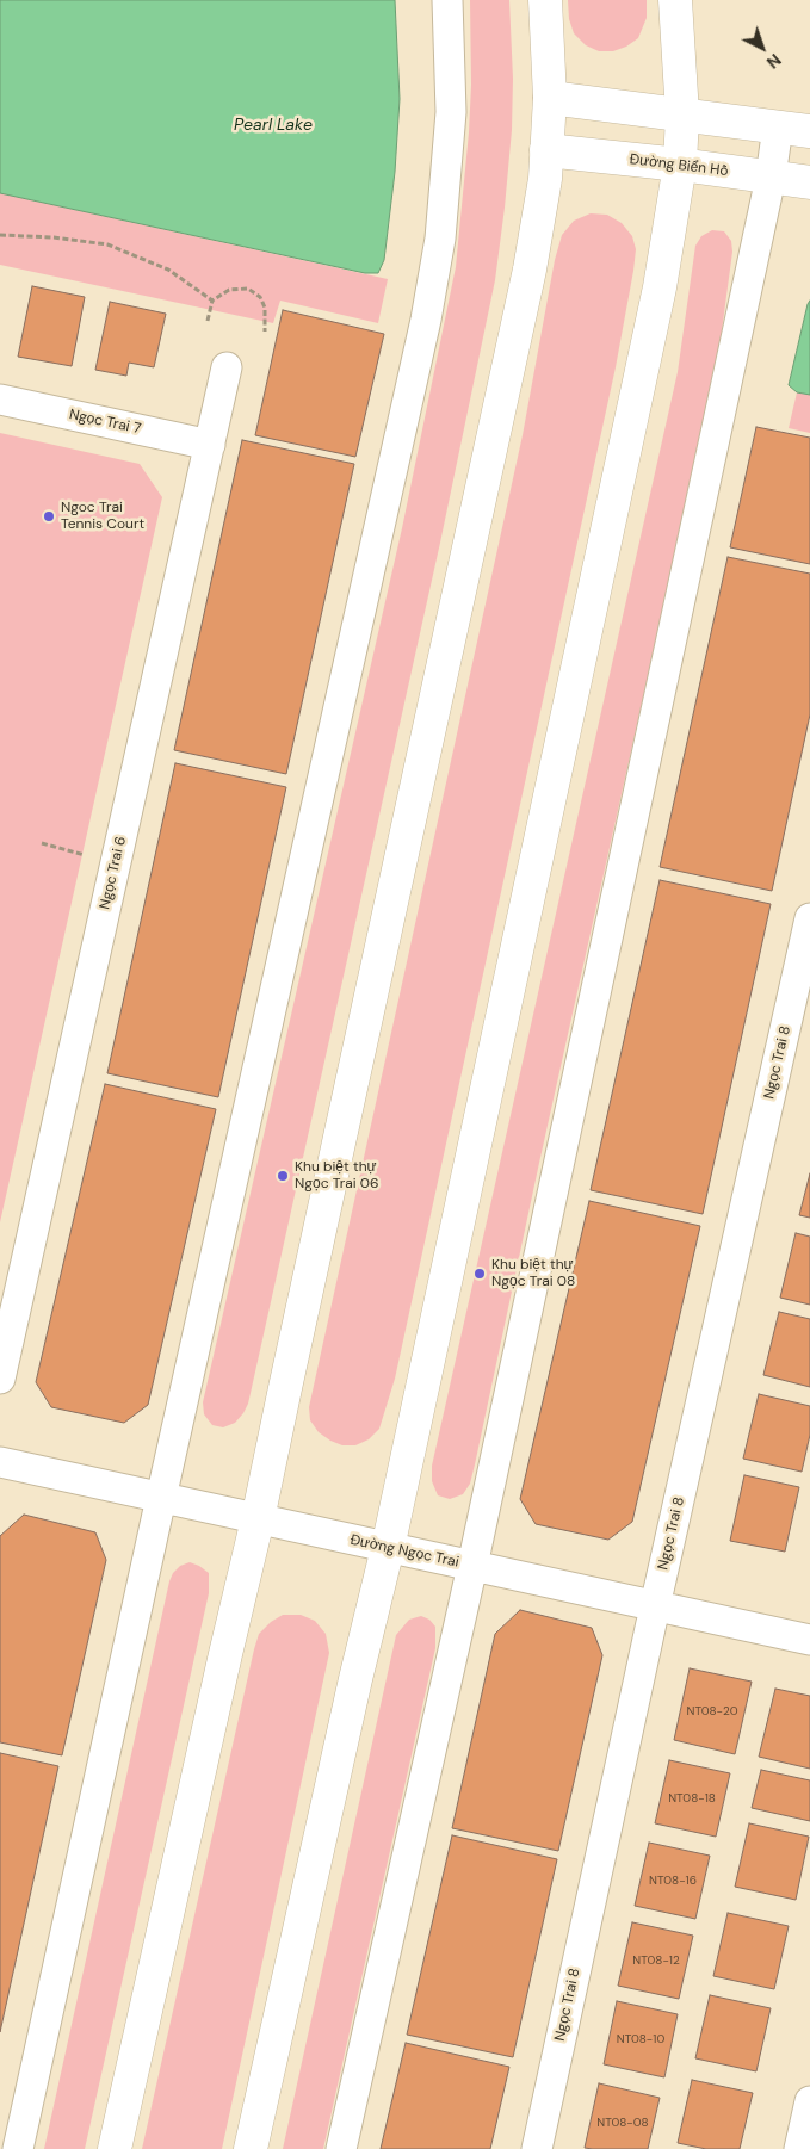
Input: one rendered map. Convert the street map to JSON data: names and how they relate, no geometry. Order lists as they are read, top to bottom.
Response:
{
  "streets": {
    "main road": ["Đường Biển Hồ"],
    "street": [
      "Ngọc Trai 7",
      "Ngọc Trai 6",
      "Ngọc Trai 8",
      "Đường Ngọc Trai"
    ]
  },
  "crossings": [
    ["Ngọc Trai 7", "Ngọc Trai 6"],
    ["Ngọc Trai 8", "Đường Ngọc Trai"]
  ],
  "water": ["Pearl Lake"],
  "places": ["Ngoc Trai Tennis Court", "Khu biệt thự Ngọc Trai 06", "Khu biệt thự Ngọc Trai 08"],
  "house_numbers": [
    "NT08-20",
    "NT08-18",
    "NT08-16",
    "NT08-12",
    "NT08-10",
    "NT08-08"
  ],
  "north": "bottom right"
}
